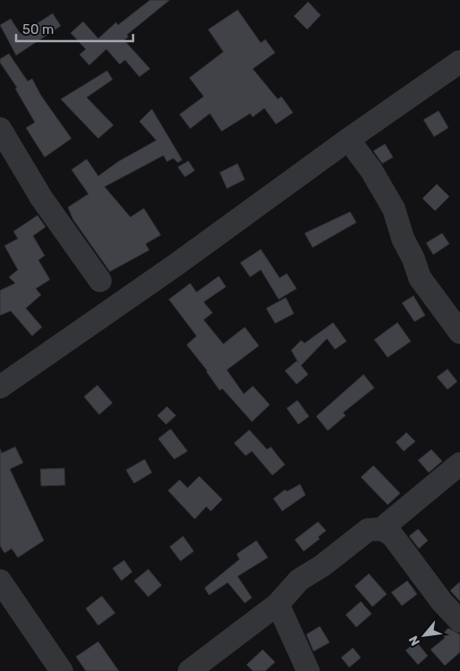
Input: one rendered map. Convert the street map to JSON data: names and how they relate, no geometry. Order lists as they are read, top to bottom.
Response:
{
  "scale_bar": "50 m",
  "north": "bottom left"
}
